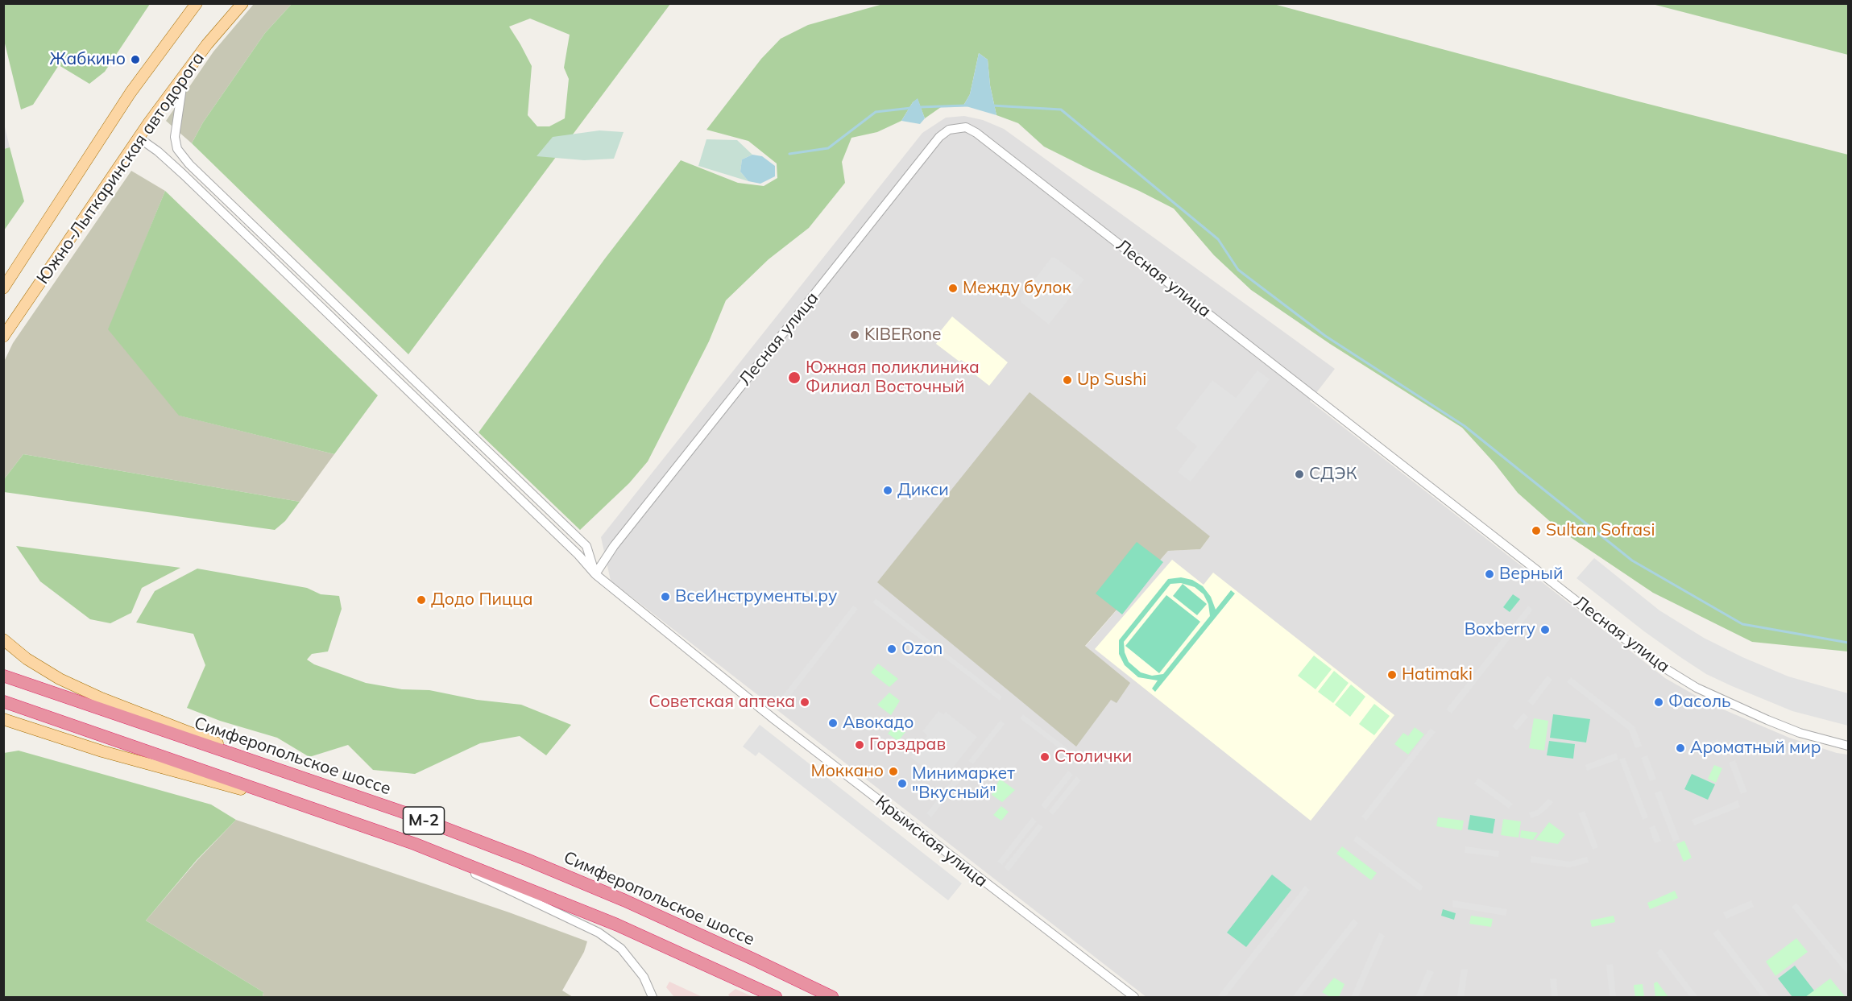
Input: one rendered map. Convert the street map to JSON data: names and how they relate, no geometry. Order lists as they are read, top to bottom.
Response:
{
  "streets": {
    "highway": ["Симферопольское шоссе", "М-2"],
    "main road": ["Южно-Лыткаринская автодорога"],
    "street": ["Лесная улица", "Крымская улица"]
  },
  "crossings": [
    ["Южно-Лыткаринская автодорога", "Крымская улица"],
    ["Лесная улица", "Крымская улица"]
  ],
  "places": [
    "Жабкино",
    "Между булок",
    "KIBERone",
    "Южная поликлиника Филиал Восточный",
    "Up Sushi",
    "СДЭК",
    "Дикси",
    "Sultan Sofrasi",
    "Верный",
    "ВсеИнструменты.ру",
    "Додо Пицца",
    "Boxberry",
    "Ozon",
    "Hatimaki",
    "Советская аптека",
    "Фасоль",
    "Авокадо",
    "Горздрав",
    "Ароматный мир",
    "Столички",
    "Моккано",
    "Минимаркет \"Вкусный\""
  ]
}
